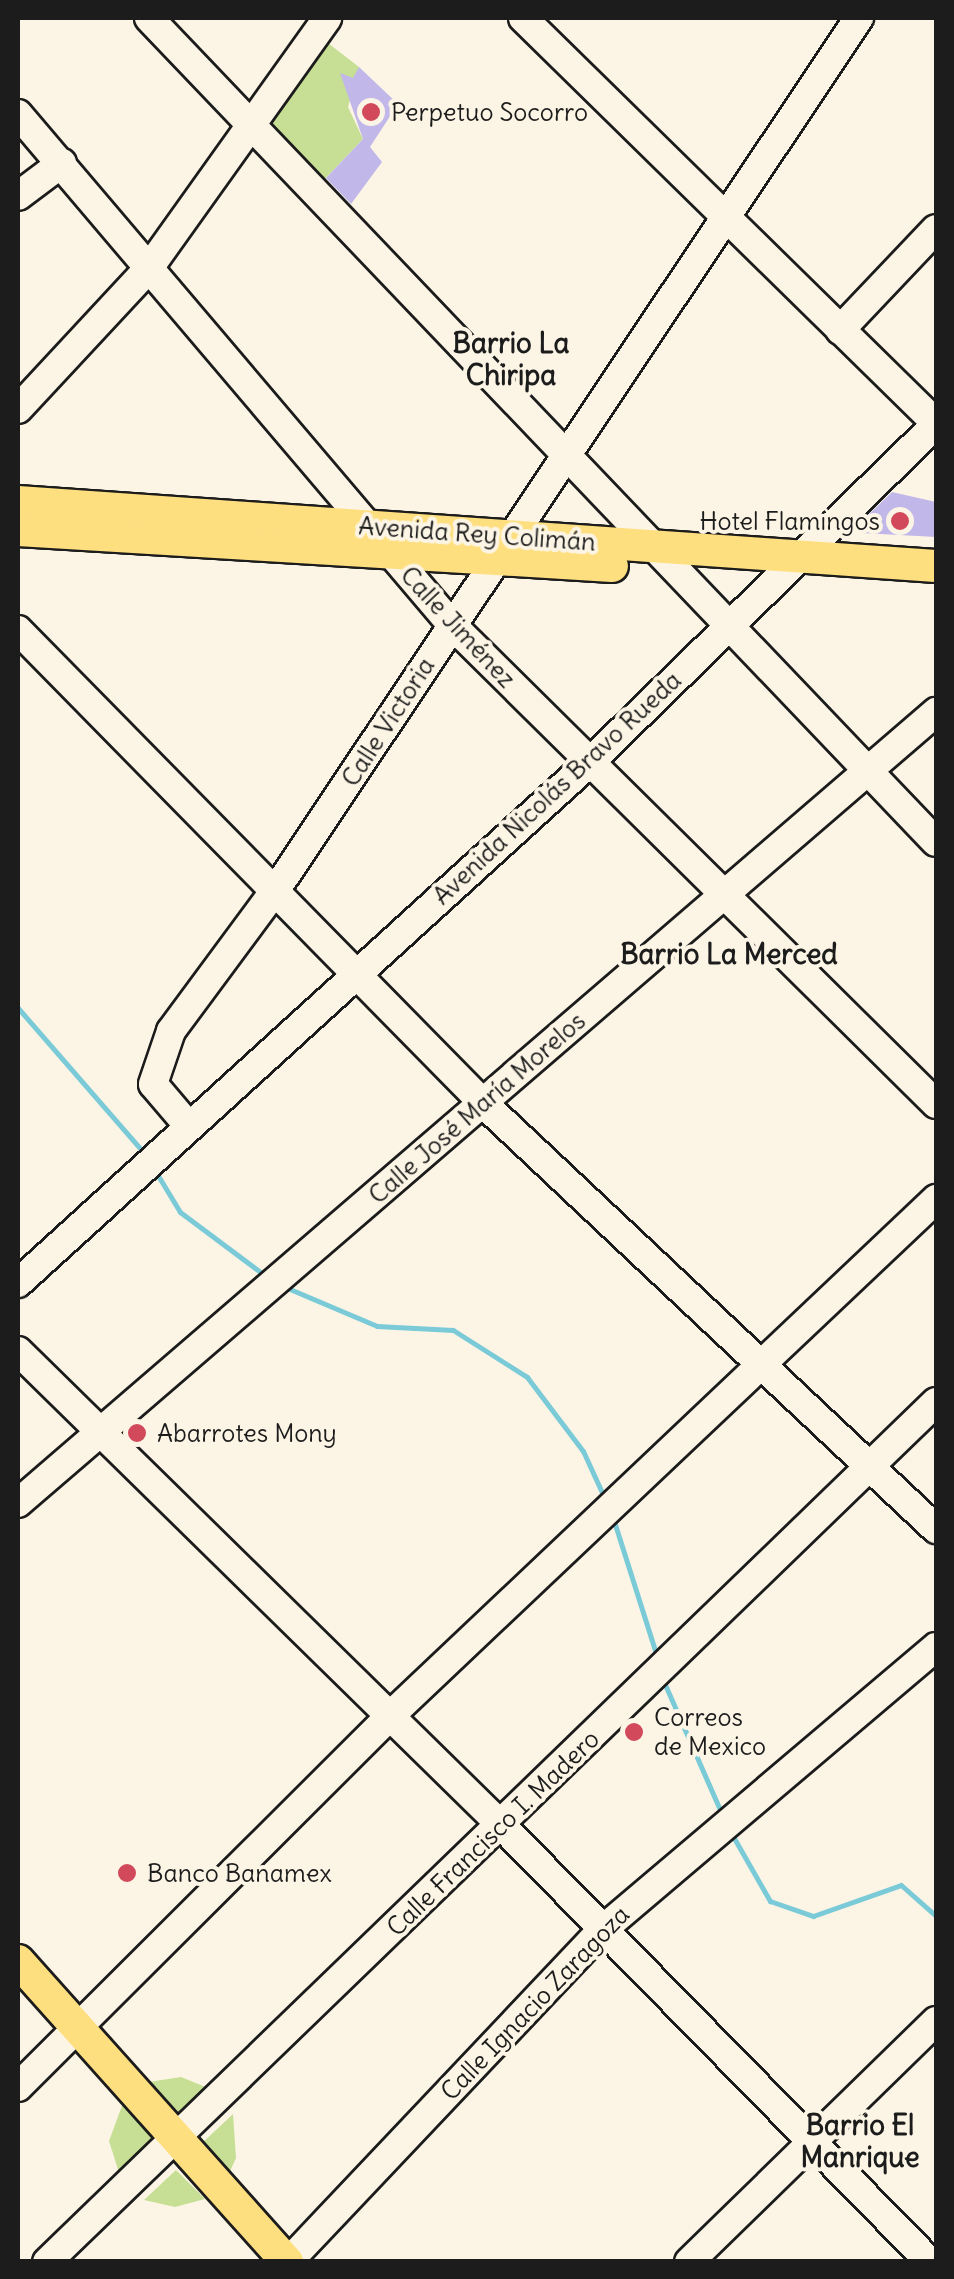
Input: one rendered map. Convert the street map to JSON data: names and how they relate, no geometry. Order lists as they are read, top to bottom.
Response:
{
  "streets": {
    "main road": ["Avenida Rey Colimán"],
    "street": [
      "Calle Jiménez",
      "Calle Victoria",
      "Avenida Nicolás Bravo Rueda",
      "Calle José María Morelos",
      "Calle Francisco I. Madero",
      "Calle Ignacio Zaragoza"
    ]
  },
  "crossings": [
    ["Avenida Rey Colimán", "Calle Jiménez"],
    ["Avenida Rey Colimán", "Calle Victoria"],
    ["Avenida Rey Colimán", "Avenida Nicolás Bravo Rueda"],
    ["Calle Jiménez", "Calle Victoria"],
    ["Calle Jiménez", "Avenida Nicolás Bravo Rueda"],
    ["Calle Jiménez", "Calle José María Morelos"],
    ["Calle Victoria", "Avenida Nicolás Bravo Rueda"]
  ],
  "districts": ["Barrio La Chiripa", "Barrio La Merced", "Barrio El Manrique"],
  "places": [
    "Perpetuo Socorro",
    "Hotel Flamingos",
    "Abarrotes Mony",
    "Correos de Mexico",
    "Banco Banamex"
  ]
}
